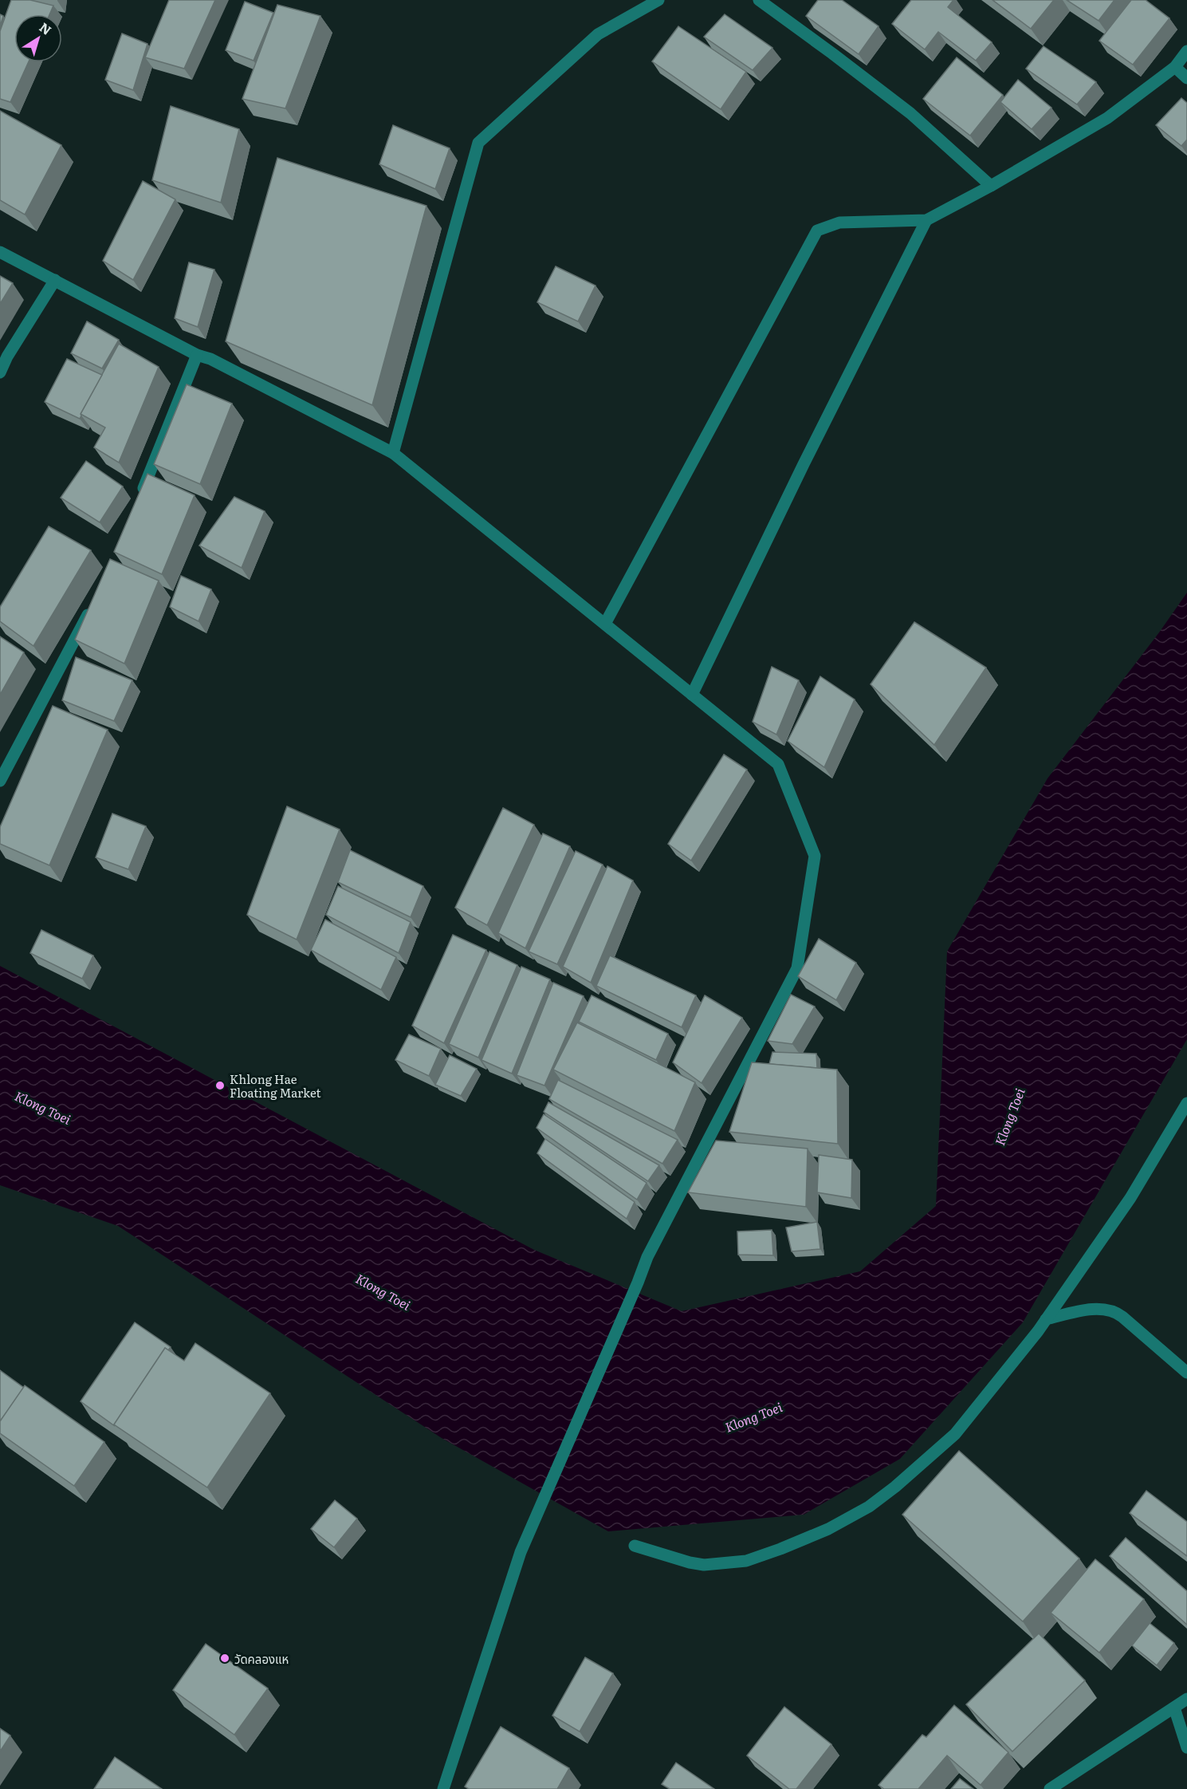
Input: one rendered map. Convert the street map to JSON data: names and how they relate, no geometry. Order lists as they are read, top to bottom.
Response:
{
  "water": ["Klong Toei"],
  "places": ["Khlong Hae Floating Market", "วัดคลองแห"],
  "north": "top right"
}
